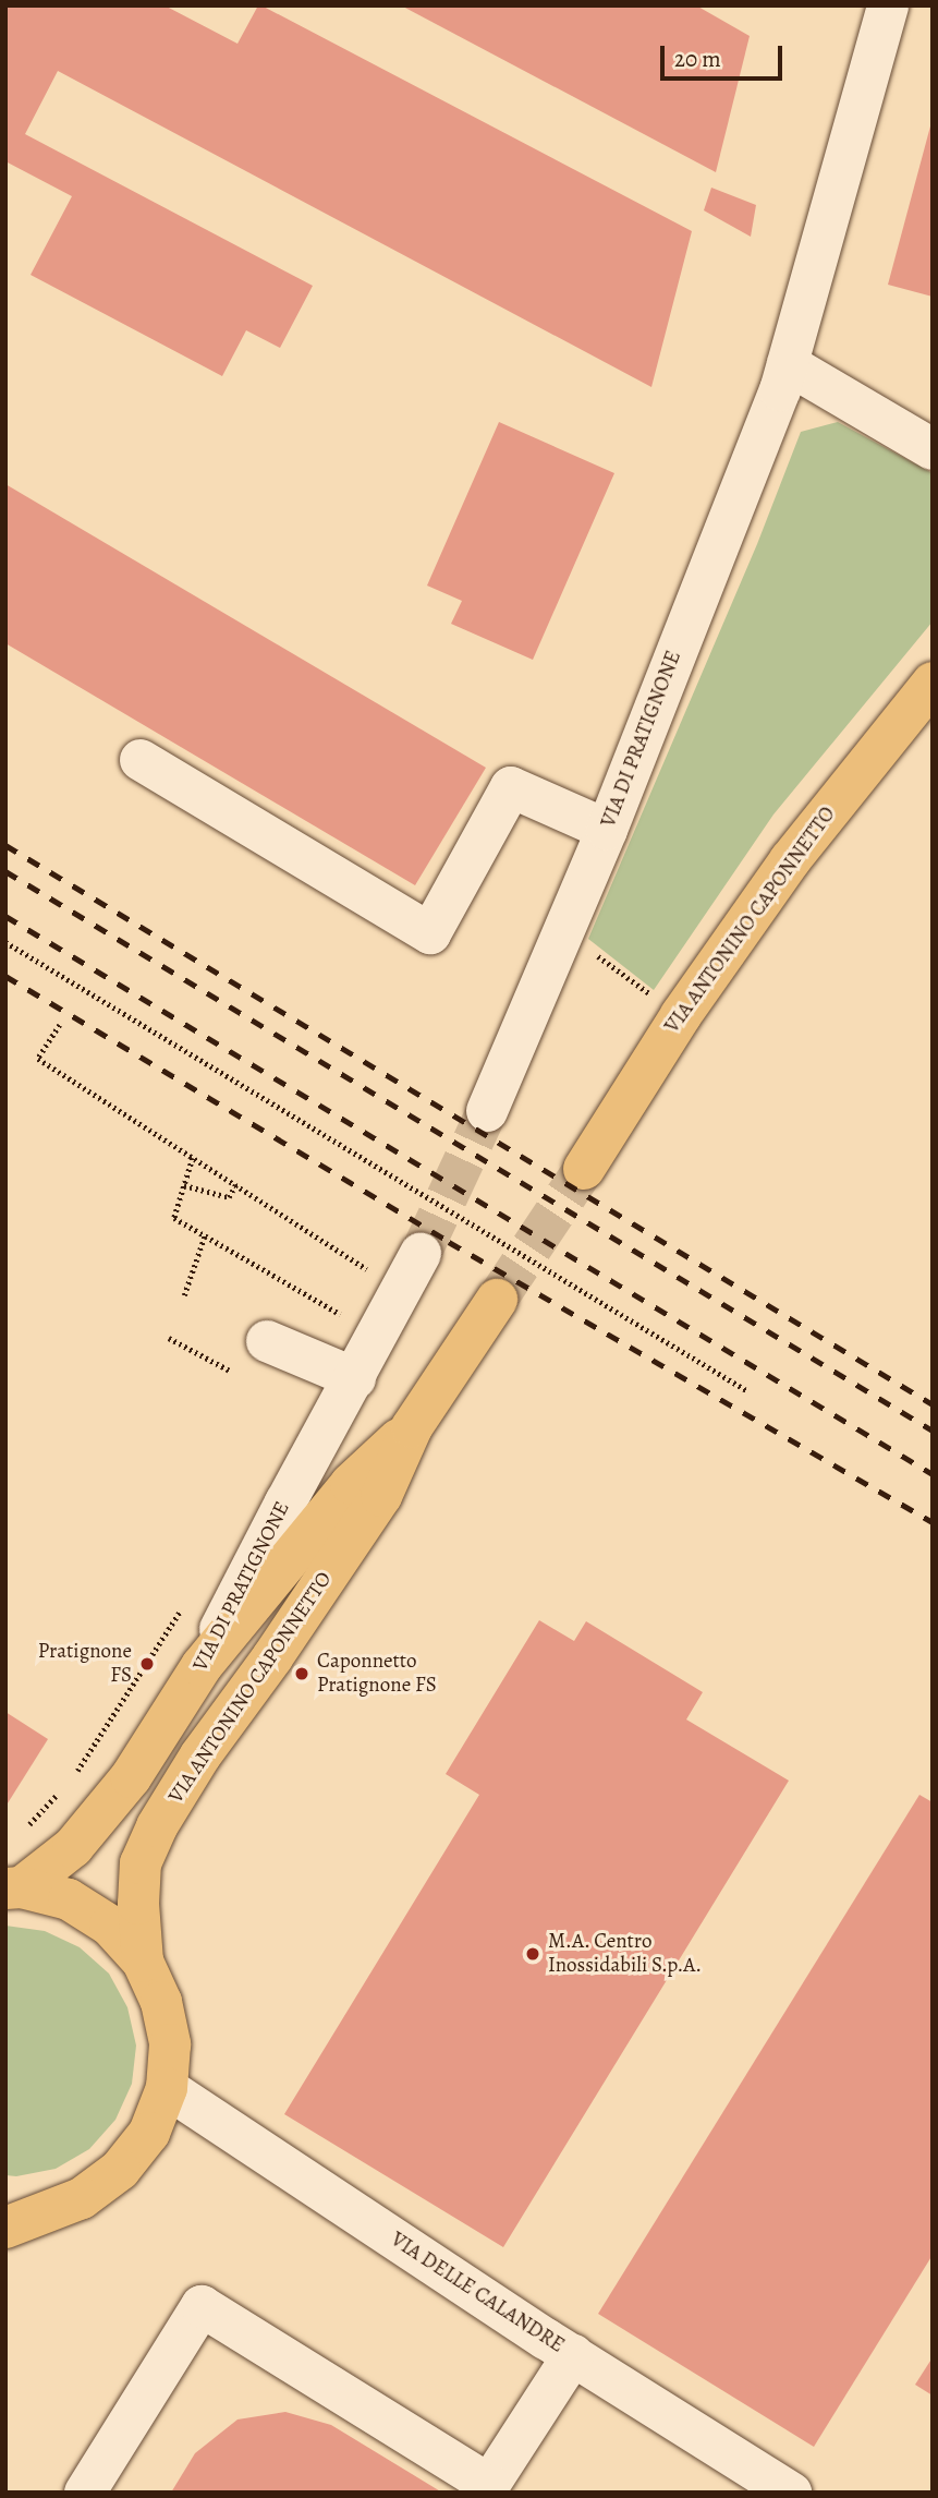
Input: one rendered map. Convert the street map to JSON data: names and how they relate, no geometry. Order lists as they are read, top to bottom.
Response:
{
  "streets": {
    "main road": ["VIA DI PRATIGNONE", "VIA ANTONINO CAPONNETTO"],
    "street": ["VIA DELLE CALANDRE"]
  },
  "crossings": [
    ["VIA DI PRATIGNONE", "VIA ANTONINO CAPONNETTO"],
    ["VIA DI PRATIGNONE", "VIA DELLE CALANDRE"]
  ],
  "places": ["Pratignone FS", "Caponnetto Pratignone FS", "M.A. Centro Inossidabili S.p.A."],
  "scale_bar": "20 m"
}
